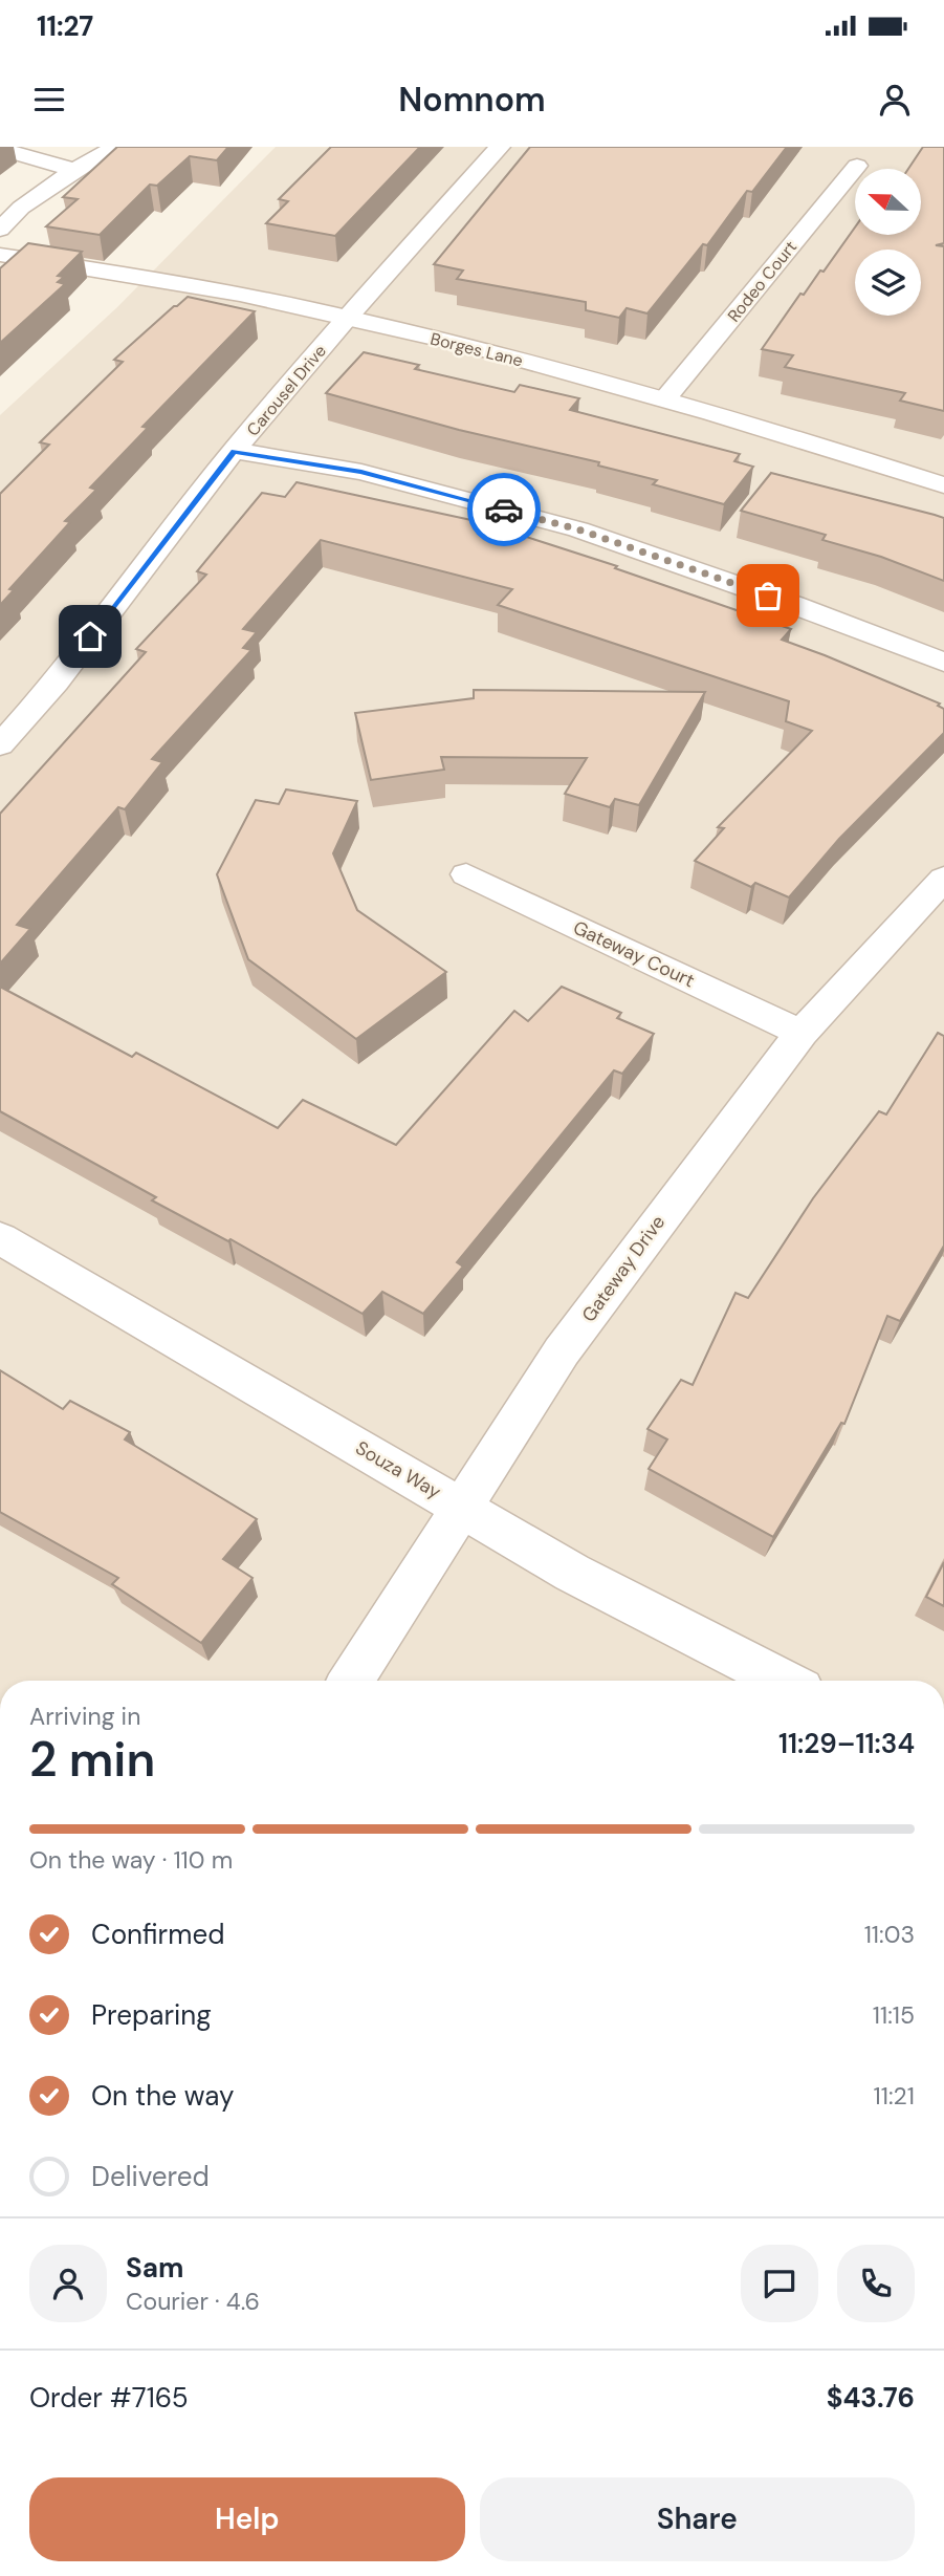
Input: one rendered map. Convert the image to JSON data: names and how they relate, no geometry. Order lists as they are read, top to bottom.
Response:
{
  "streets": {
    "street": [
      "Rodeo Court",
      "Borges Lane",
      "Carousel Drive",
      "Gateway Court",
      "Gateway Drive",
      "Souza Way"
    ]
  },
  "crossings": [
    ["Rodeo Court", "Borges Lane"],
    ["Borges Lane", "Carousel Drive"],
    ["Gateway Court", "Gateway Drive"],
    ["Gateway Drive", "Souza Way"]
  ],
  "north": "left",
  "page": {
    "status": "11:27",
    "header": "Nomnom",
    "heading": ["2 min", "Arriving in", "11:29–11:34"],
    "panel": [
      "Sam",
      "Courier · 4.6",
      "Order #7165",
      "$43.76"
    ],
    "bar": "On the way · 110 m",
    "list": [
      ["Confirmed", "11:03"],
      ["Preparing", "11:15"],
      ["On the way", "11:21"],
      "Delivered"
    ],
    "buttons": ["Help", "Share"]
  }
}
